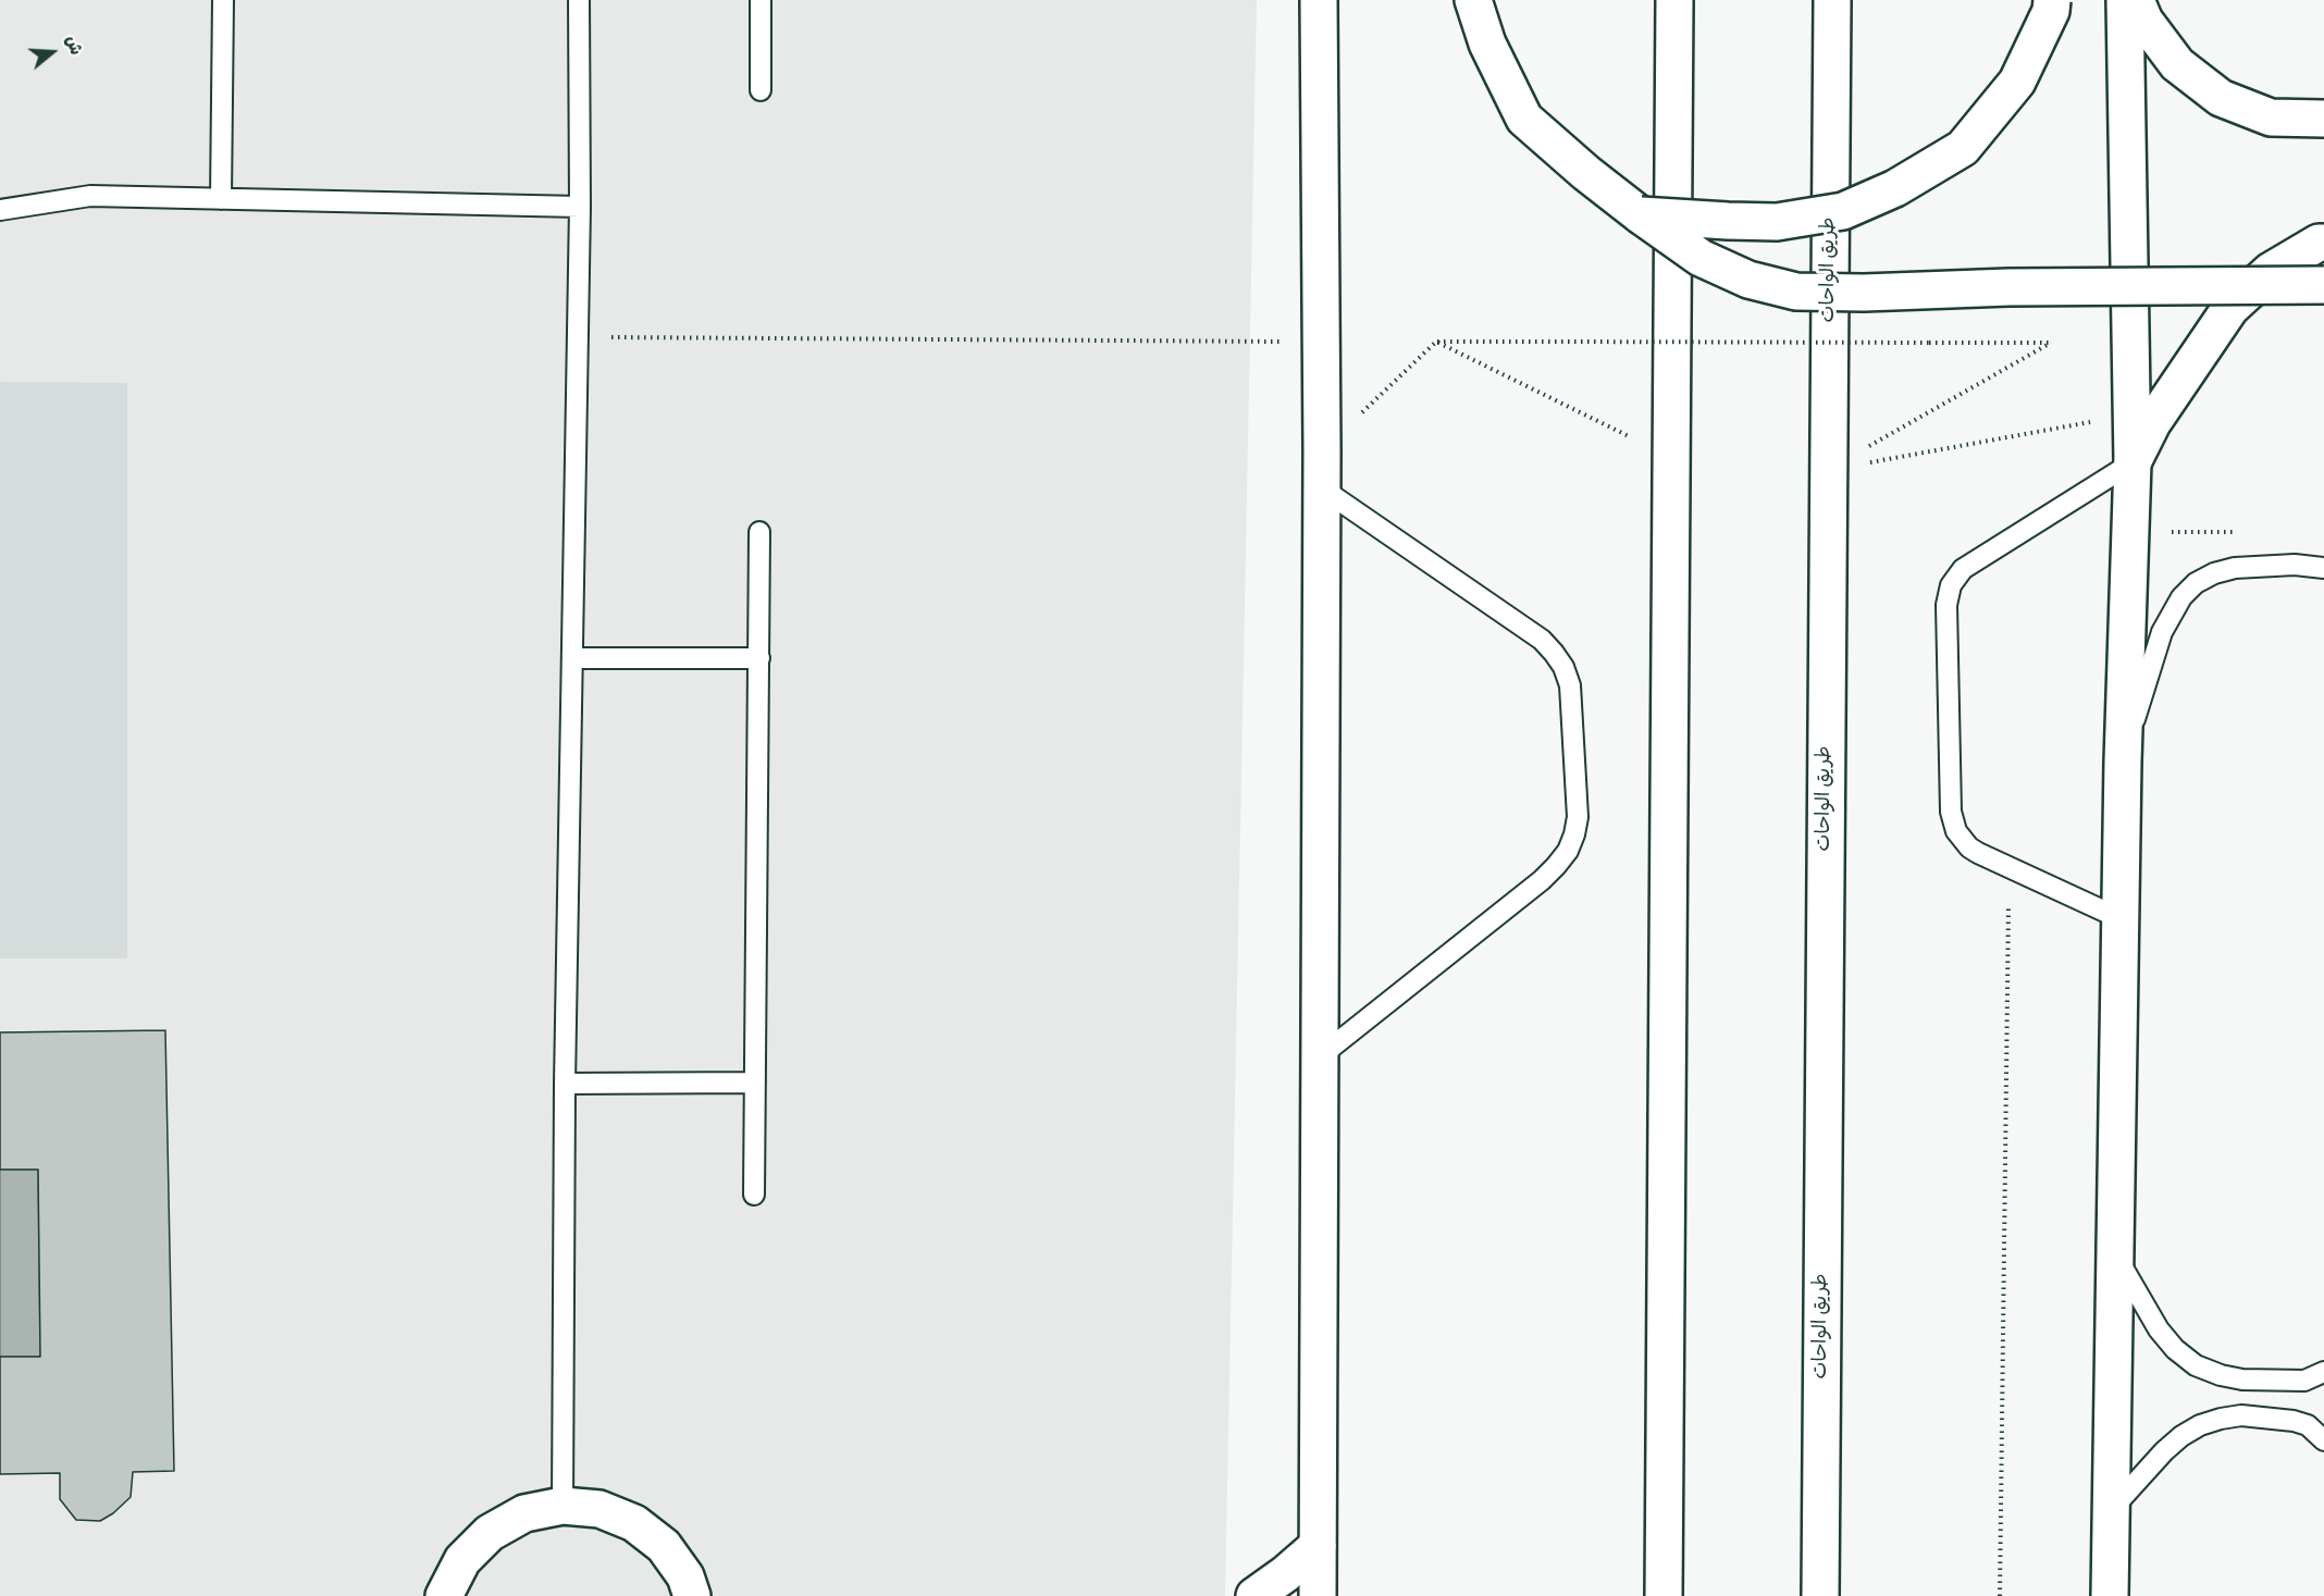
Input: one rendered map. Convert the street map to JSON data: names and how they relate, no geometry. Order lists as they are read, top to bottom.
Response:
{
  "streets": {
    "main road": ["طريق الواحات"]
  },
  "north": "right"
}
